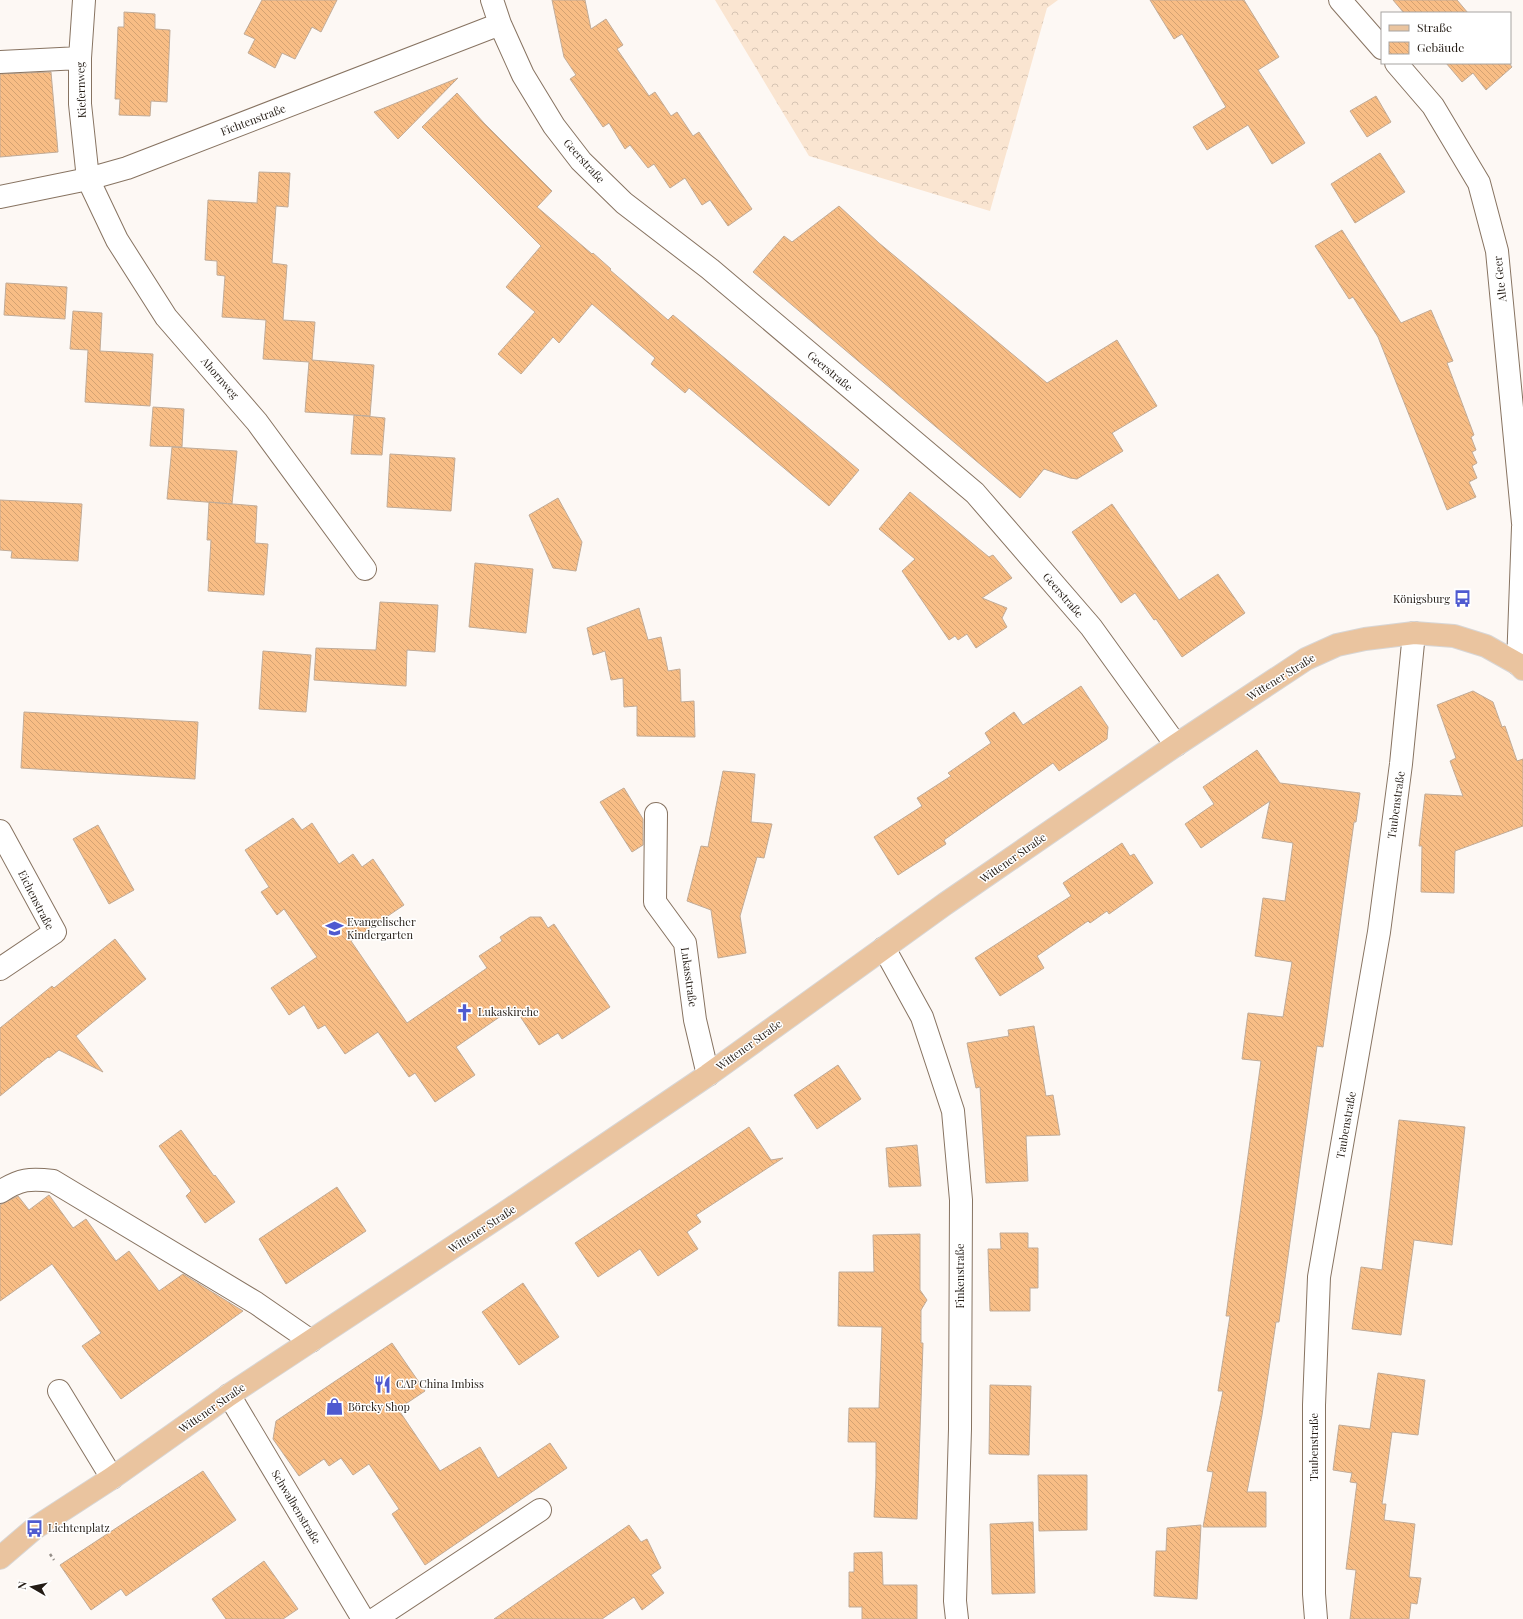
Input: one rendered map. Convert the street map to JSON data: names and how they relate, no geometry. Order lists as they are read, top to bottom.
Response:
{
  "streets": {
    "main road": ["Wittener Straße"],
    "street": [
      "Kiefernweg",
      "Fichtenstraße",
      "Geerstraße",
      "Alte Geer",
      "Ahornweg",
      "Taubenstraße",
      "Eichenstraße",
      "Lukasstraße",
      "Finkenstraße",
      "Schwalbenstraße"
    ]
  },
  "crossings": [
    ["Kiefernweg", "Fichtenstraße"],
    ["Kiefernweg", "Ahornweg"],
    ["Fichtenstraße", "Geerstraße"],
    ["Fichtenstraße", "Ahornweg"],
    ["Geerstraße", "Wittener Straße"],
    ["Wittener Straße", "Taubenstraße"],
    ["Wittener Straße", "Lukasstraße"],
    ["Wittener Straße", "Finkenstraße"],
    ["Wittener Straße", "Schwalbenstraße"]
  ],
  "places": {
    "bus stop": ["Königsburg", "Lichtenplatz"],
    "school or university": ["Evangelischer Kindergarten"],
    "church": ["Lukaskirche"],
    "restaurant": ["CAP China Imbiss"],
    "shop": ["Böreky Shop"]
  },
  "legend": ["Straße", "Gebäude"],
  "north": "left"
}
